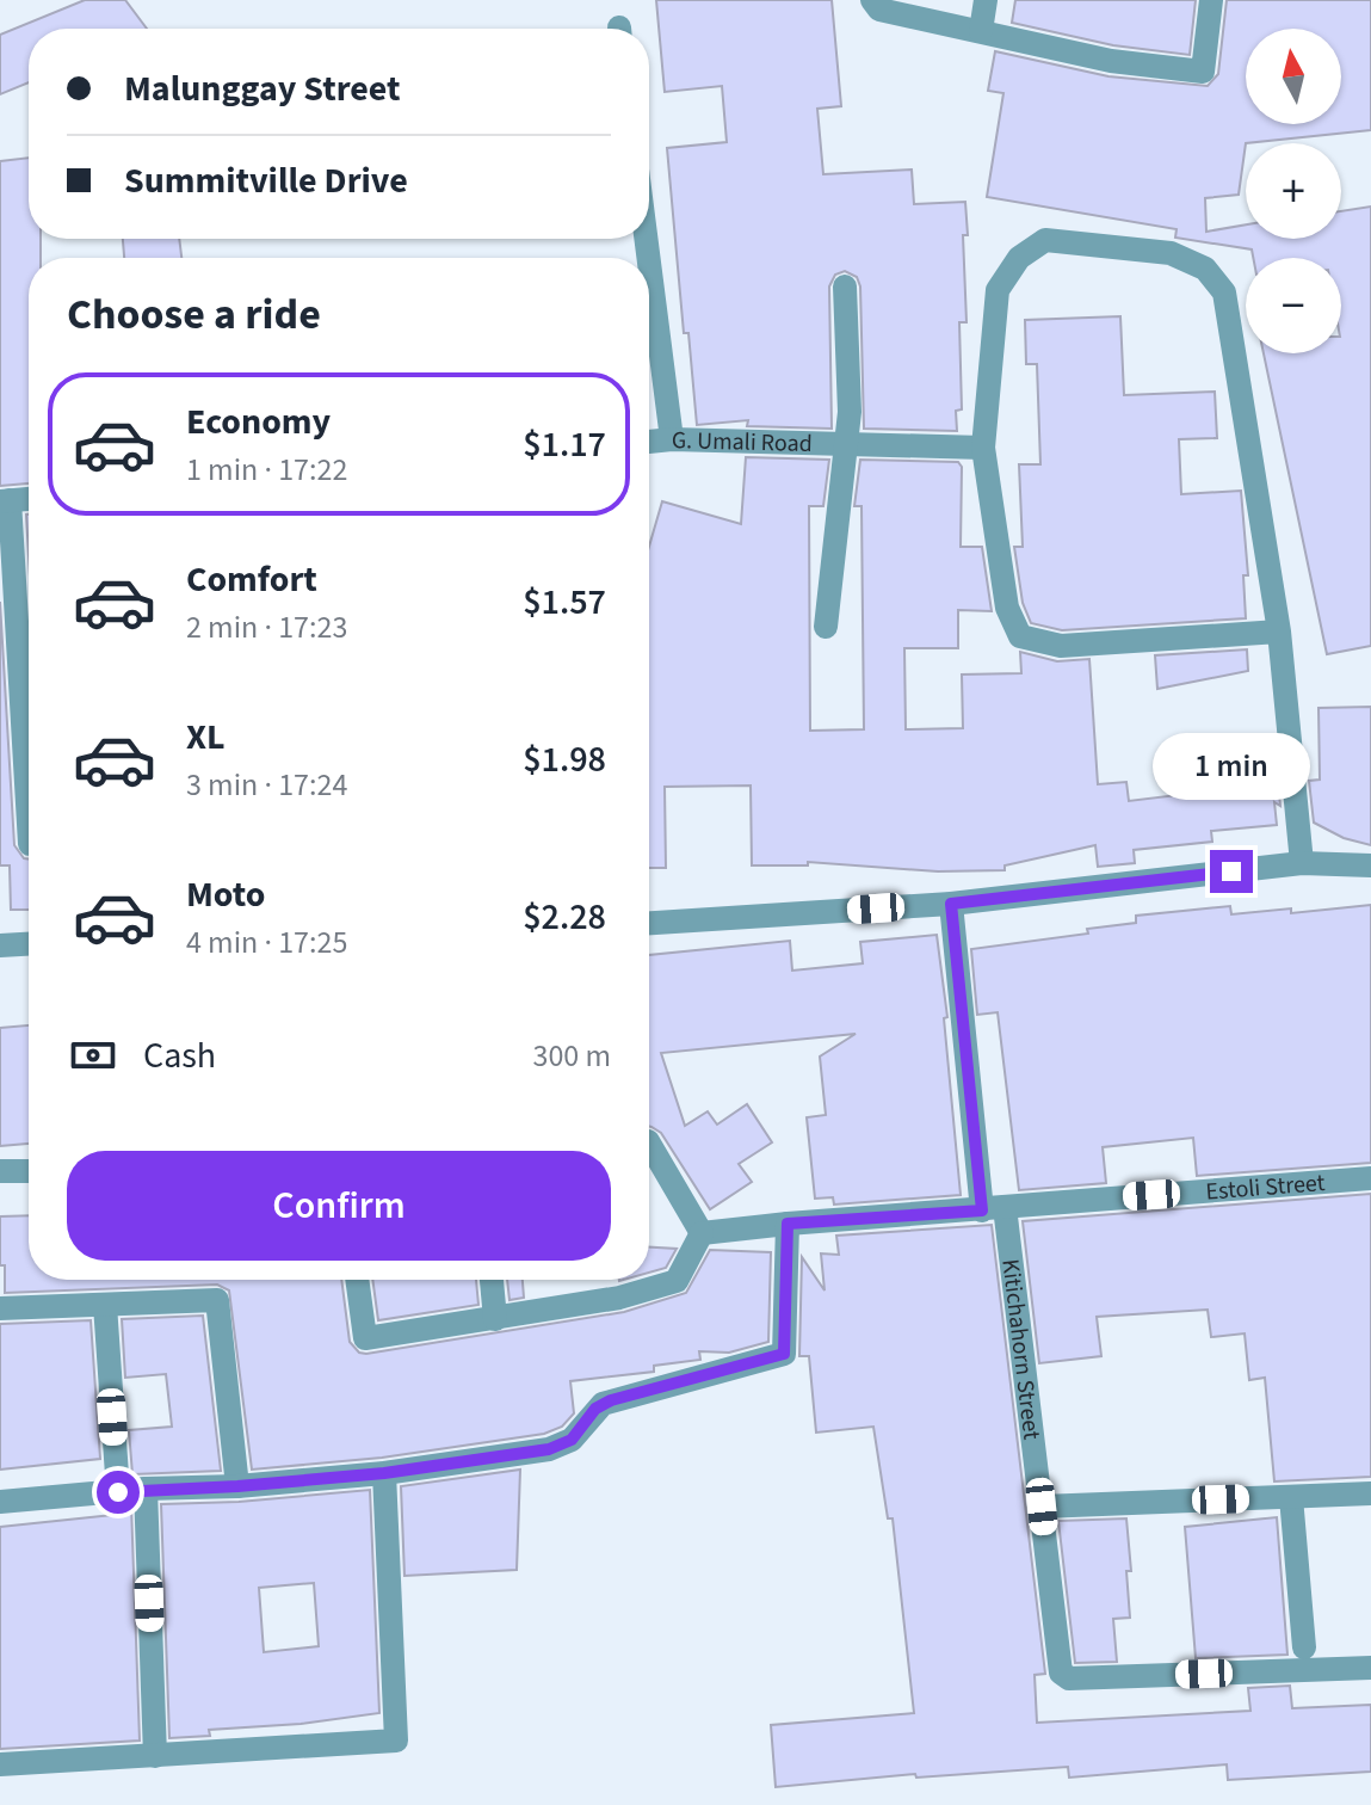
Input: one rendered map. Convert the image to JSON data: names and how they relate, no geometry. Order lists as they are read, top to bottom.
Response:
{
  "streets": {
    "street": ["G. Umali Road", "Estoli Street", "Kitichahorn Street"]
  },
  "crossings": [
    ["Estoli Street", "Kitichahorn Street"]
  ],
  "north": "top",
  "page": {
    "map_buttons": ["+", "−"],
    "banner": ["Malunggay Street", "Summitville Drive"],
    "heading": "Choose a ride",
    "list": [
      {
        "name": "Economy",
        "note": "1 min · 17:22",
        "value": "$1.17"
      },
      {
        "name": "Comfort",
        "note": "2 min · 17:23",
        "value": "$1.57"
      },
      {
        "name": "XL",
        "note": "3 min · 17:24",
        "value": "$1.98"
      },
      {
        "name": "Moto",
        "note": "4 min · 17:25",
        "value": "$2.28"
      }
    ],
    "bubble": "1 min",
    "pay": ["Cash", "300 m"],
    "buttons": "Confirm"
  }
}
